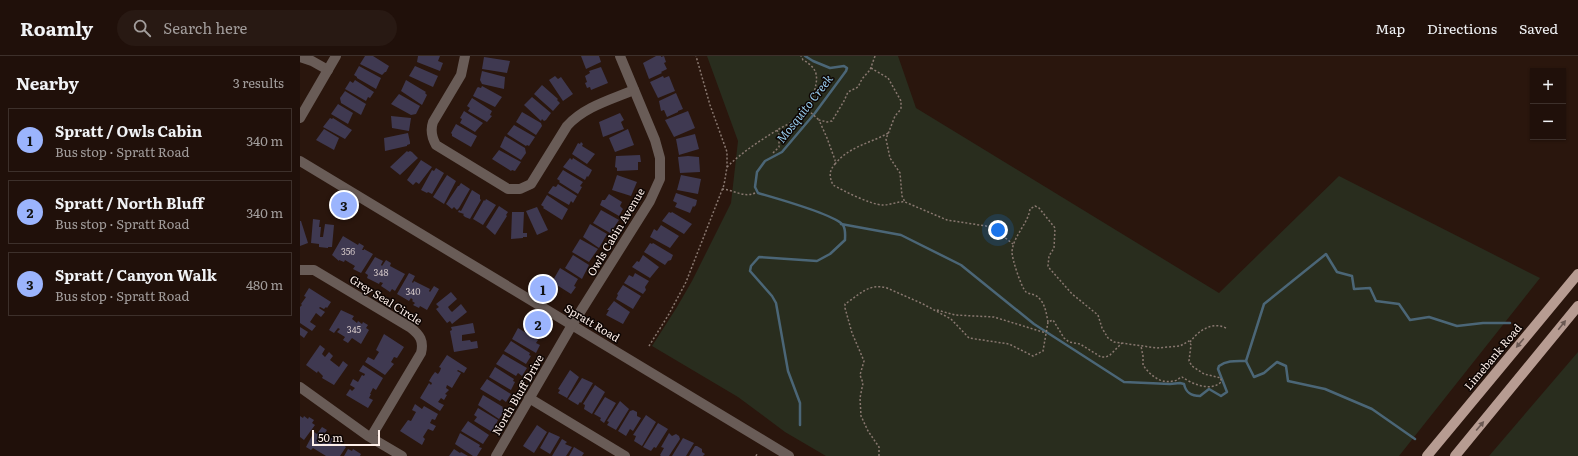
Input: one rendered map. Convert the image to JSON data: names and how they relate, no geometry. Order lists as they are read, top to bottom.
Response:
{
  "streets": {
    "main road": ["Limebank Road"],
    "street": [
      "Owls Cabin Avenue",
      "Grey Seal Circle",
      "Spratt Road",
      "North Bluff Drive"
    ]
  },
  "crossings": [
    ["Owls Cabin Avenue", "Spratt Road"],
    ["Owls Cabin Avenue", "North Bluff Drive"],
    ["Spratt Road", "North Bluff Drive"]
  ],
  "water": ["Mosquito Creek"],
  "house_numbers": [
    "356",
    "348",
    "340",
    "345"
  ],
  "scale_bar": "50 m",
  "page": {
    "header": "Roamly",
    "search": "Search here",
    "nav": ["Map", "Directions", "Saved"],
    "heading": ["Nearby", "3 results"],
    "map_buttons": ["+", "−"],
    "list": [
      {
        "mark": "1",
        "name": "Spratt / Owls Cabin",
        "note": "Bus stop · Spratt Road",
        "value": "340 m"
      },
      {
        "mark": "2",
        "name": "Spratt / North Bluff",
        "note": "Bus stop · Spratt Road",
        "value": "340 m"
      },
      {
        "mark": "3",
        "name": "Spratt / Canyon Walk",
        "note": "Bus stop · Spratt Road",
        "value": "480 m"
      }
    ],
    "pins": ["3", "1", "2"],
    "scale": "50 m"
  }
}
